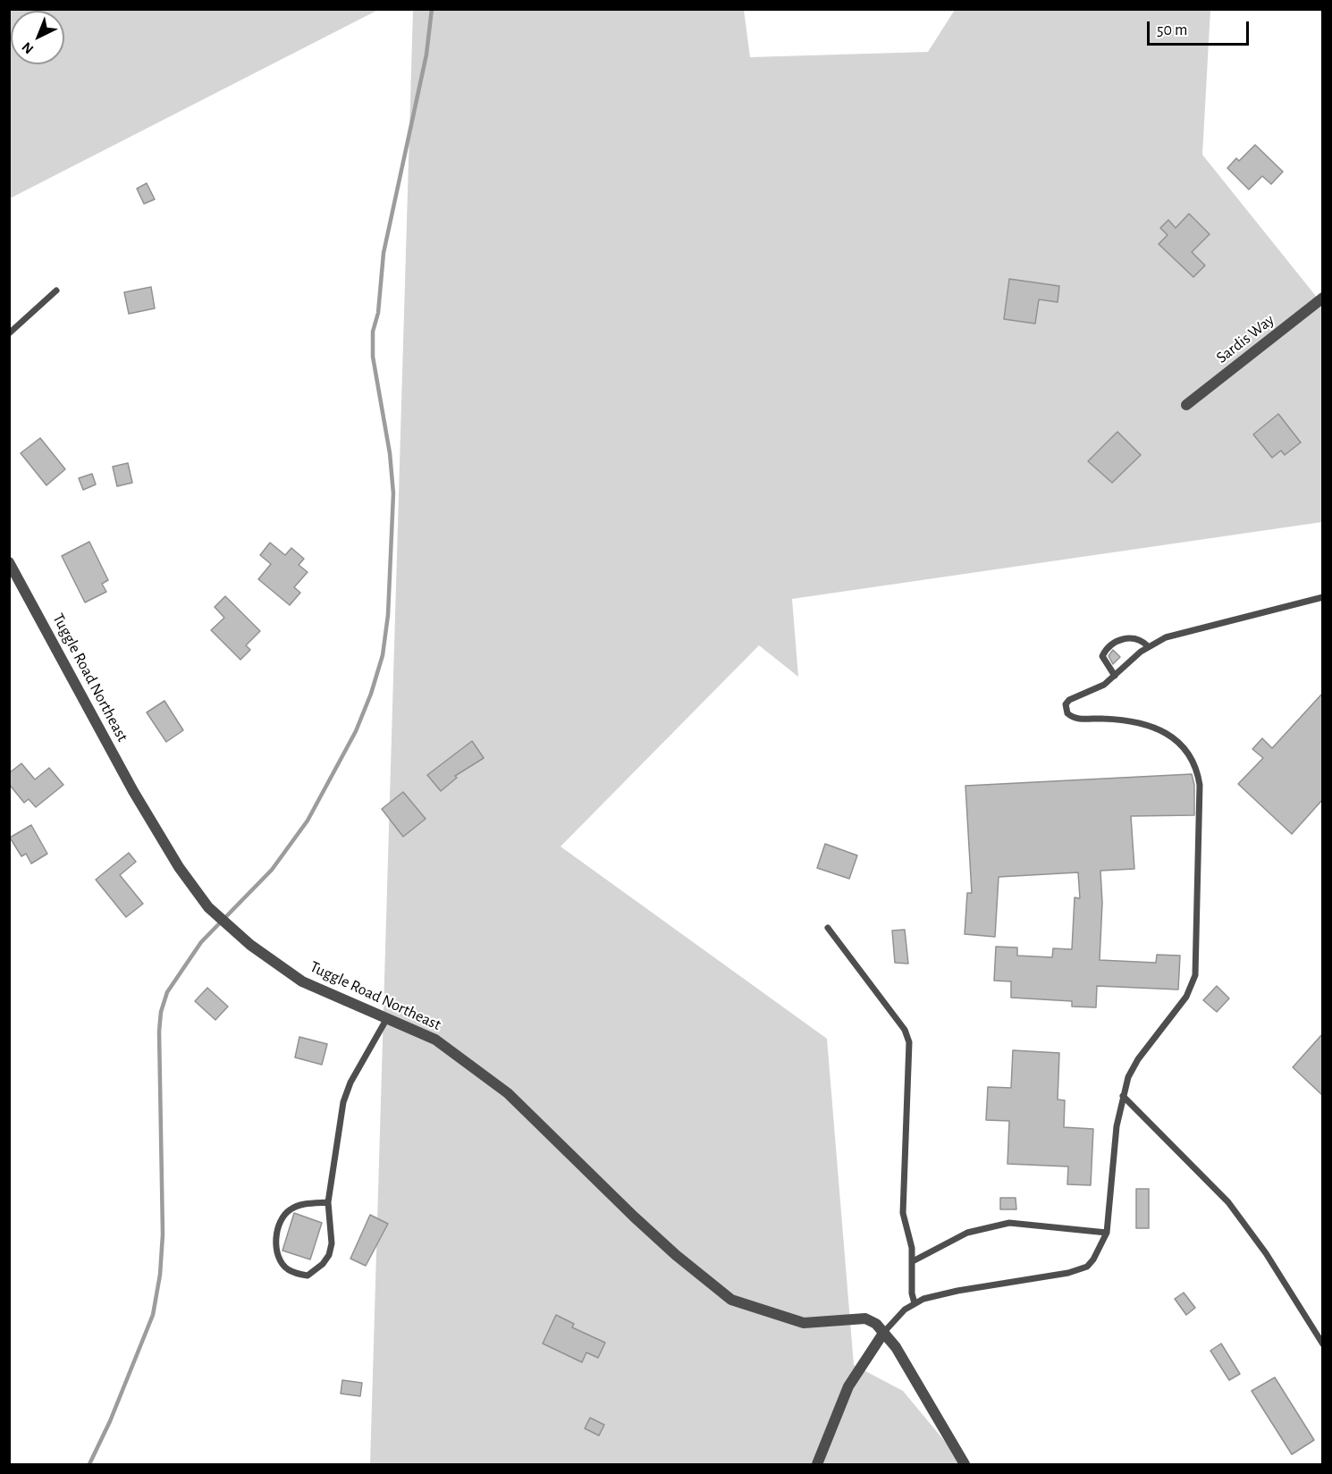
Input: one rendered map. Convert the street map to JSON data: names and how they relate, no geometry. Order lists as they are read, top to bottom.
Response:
{
  "streets": {
    "street": ["Sardis Way", "Tuggle Road Northeast"]
  },
  "scale_bar": "50 m",
  "north": "bottom left"
}
